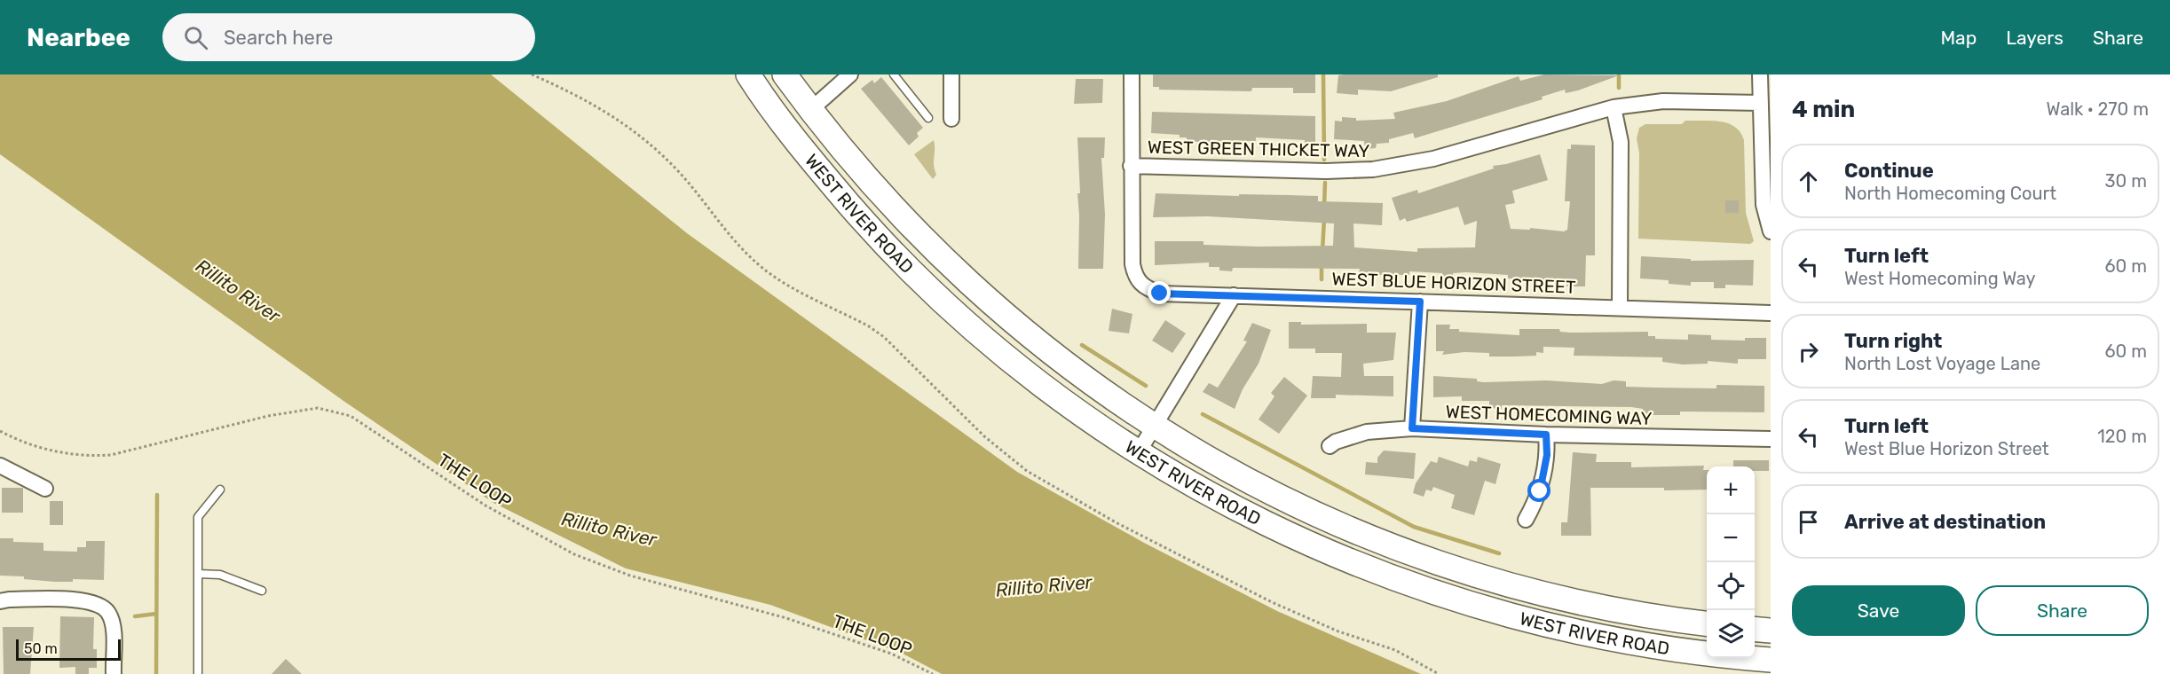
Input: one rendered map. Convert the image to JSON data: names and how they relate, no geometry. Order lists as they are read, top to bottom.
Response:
{
  "streets": {
    "main road": ["WEST RIVER ROAD"],
    "street": ["WEST GREEN THICKET WAY", "WEST BLUE HORIZON STREET", "WEST HOMECOMING WAY"],
    "path": ["THE LOOP"]
  },
  "crossings": [
    ["WEST GREEN THICKET WAY", "WEST BLUE HORIZON STREET"]
  ],
  "water": ["Rillito River"],
  "scale_bar": "50 m",
  "page": {
    "header": "Nearbee",
    "search": "Search here",
    "nav": ["Map", "Layers", "Share"],
    "heading": ["4 min", "Walk · 270 m"],
    "list": [
      ["Continue", "North Homecoming Court", "30 m"],
      ["Turn left", "West Homecoming Way", "60 m"],
      ["Turn right", "North Lost Voyage Lane", "60 m"],
      ["Turn left", "West Blue Horizon Street", "120 m"],
      "Arrive at destination"
    ],
    "map_buttons": ["+", "−"],
    "buttons": ["Save", "Share"],
    "scale": "50 m"
  }
}
